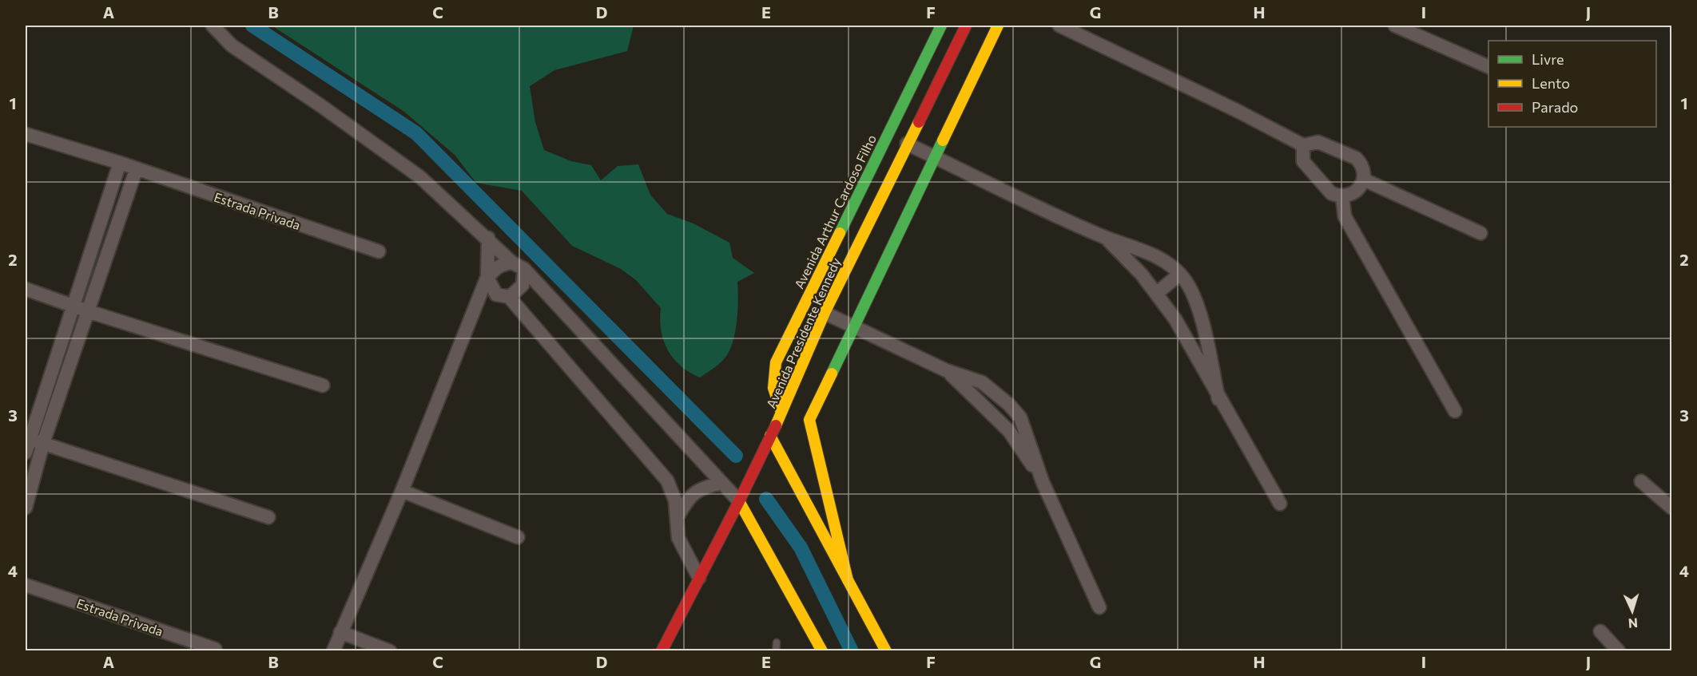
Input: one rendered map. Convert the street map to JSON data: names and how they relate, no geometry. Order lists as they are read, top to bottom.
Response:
{
  "streets": {
    "main road": ["Avenida Arthur Cardoso Filho", "Avenida Presidente Kennedy"],
    "street": ["Estrada Privada"]
  },
  "crossings": [
    ["Avenida Arthur Cardoso Filho", "Avenida Presidente Kennedy"]
  ],
  "legend": ["Livre", "Lento", "Parado"],
  "north": "bottom",
  "grid": {
    "columns": [
      "A",
      "B",
      "C",
      "D",
      "E",
      "F",
      "G",
      "H",
      "I",
      "J"
    ],
    "rows": [
      "1",
      "2",
      "3",
      "4"
    ]
  }
}
